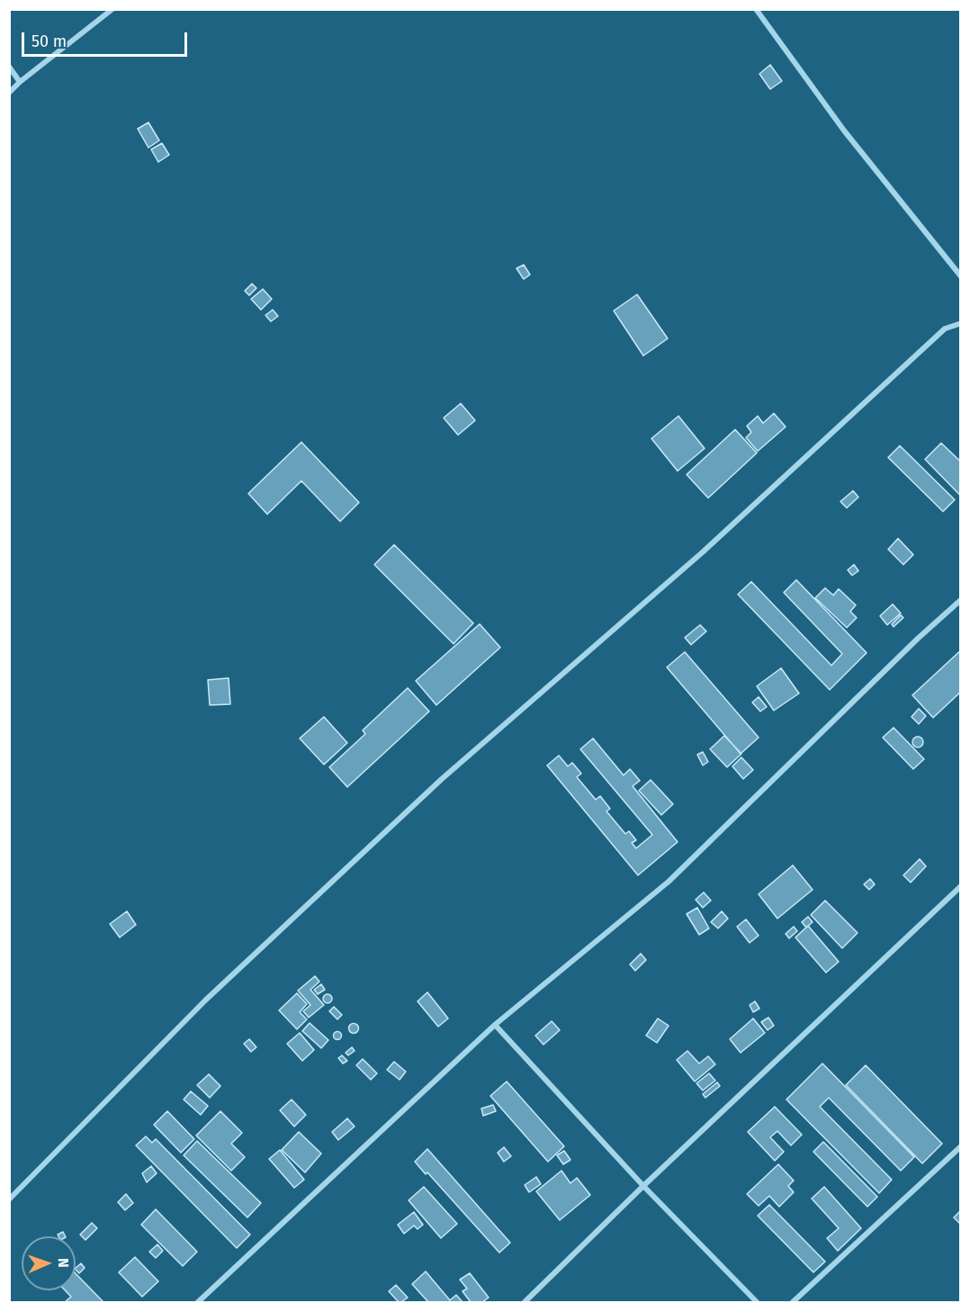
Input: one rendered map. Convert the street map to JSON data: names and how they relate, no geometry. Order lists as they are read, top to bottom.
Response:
{
  "scale_bar": "50 m",
  "north": "right"
}
